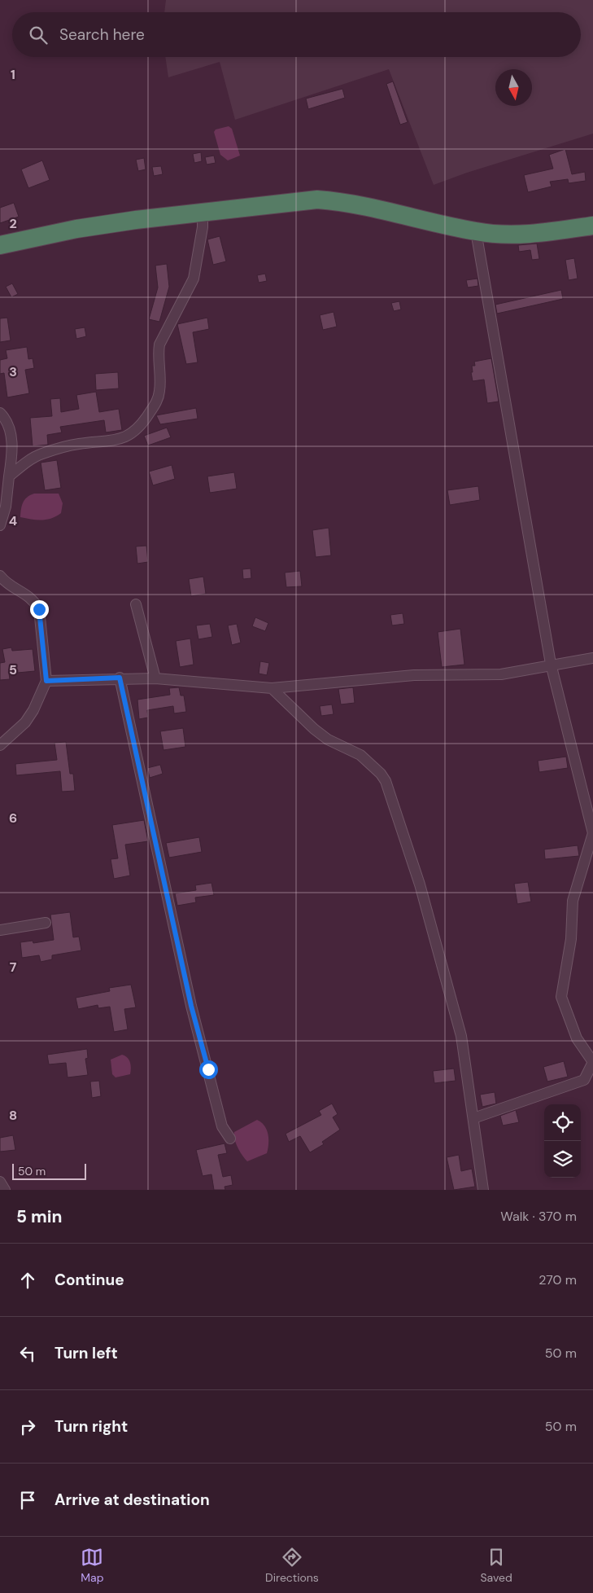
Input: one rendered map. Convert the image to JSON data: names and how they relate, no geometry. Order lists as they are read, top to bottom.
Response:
{
  "scale_bar": "50 m",
  "north": "bottom",
  "page": {
    "search": "Search here",
    "scale": "50 m",
    "heading": ["5 min", "Walk · 370 m"],
    "list": [
      ["Continue", "270 m"],
      ["Turn left", "50 m"],
      ["Turn right", "50 m"],
      "Arrive at destination"
    ],
    "nav": ["Map", "Directions", "Saved"]
  },
  "grid": {
    "rows": [
      "1",
      "2",
      "3",
      "4",
      "5",
      "6",
      "7",
      "8"
    ]
  }
}
